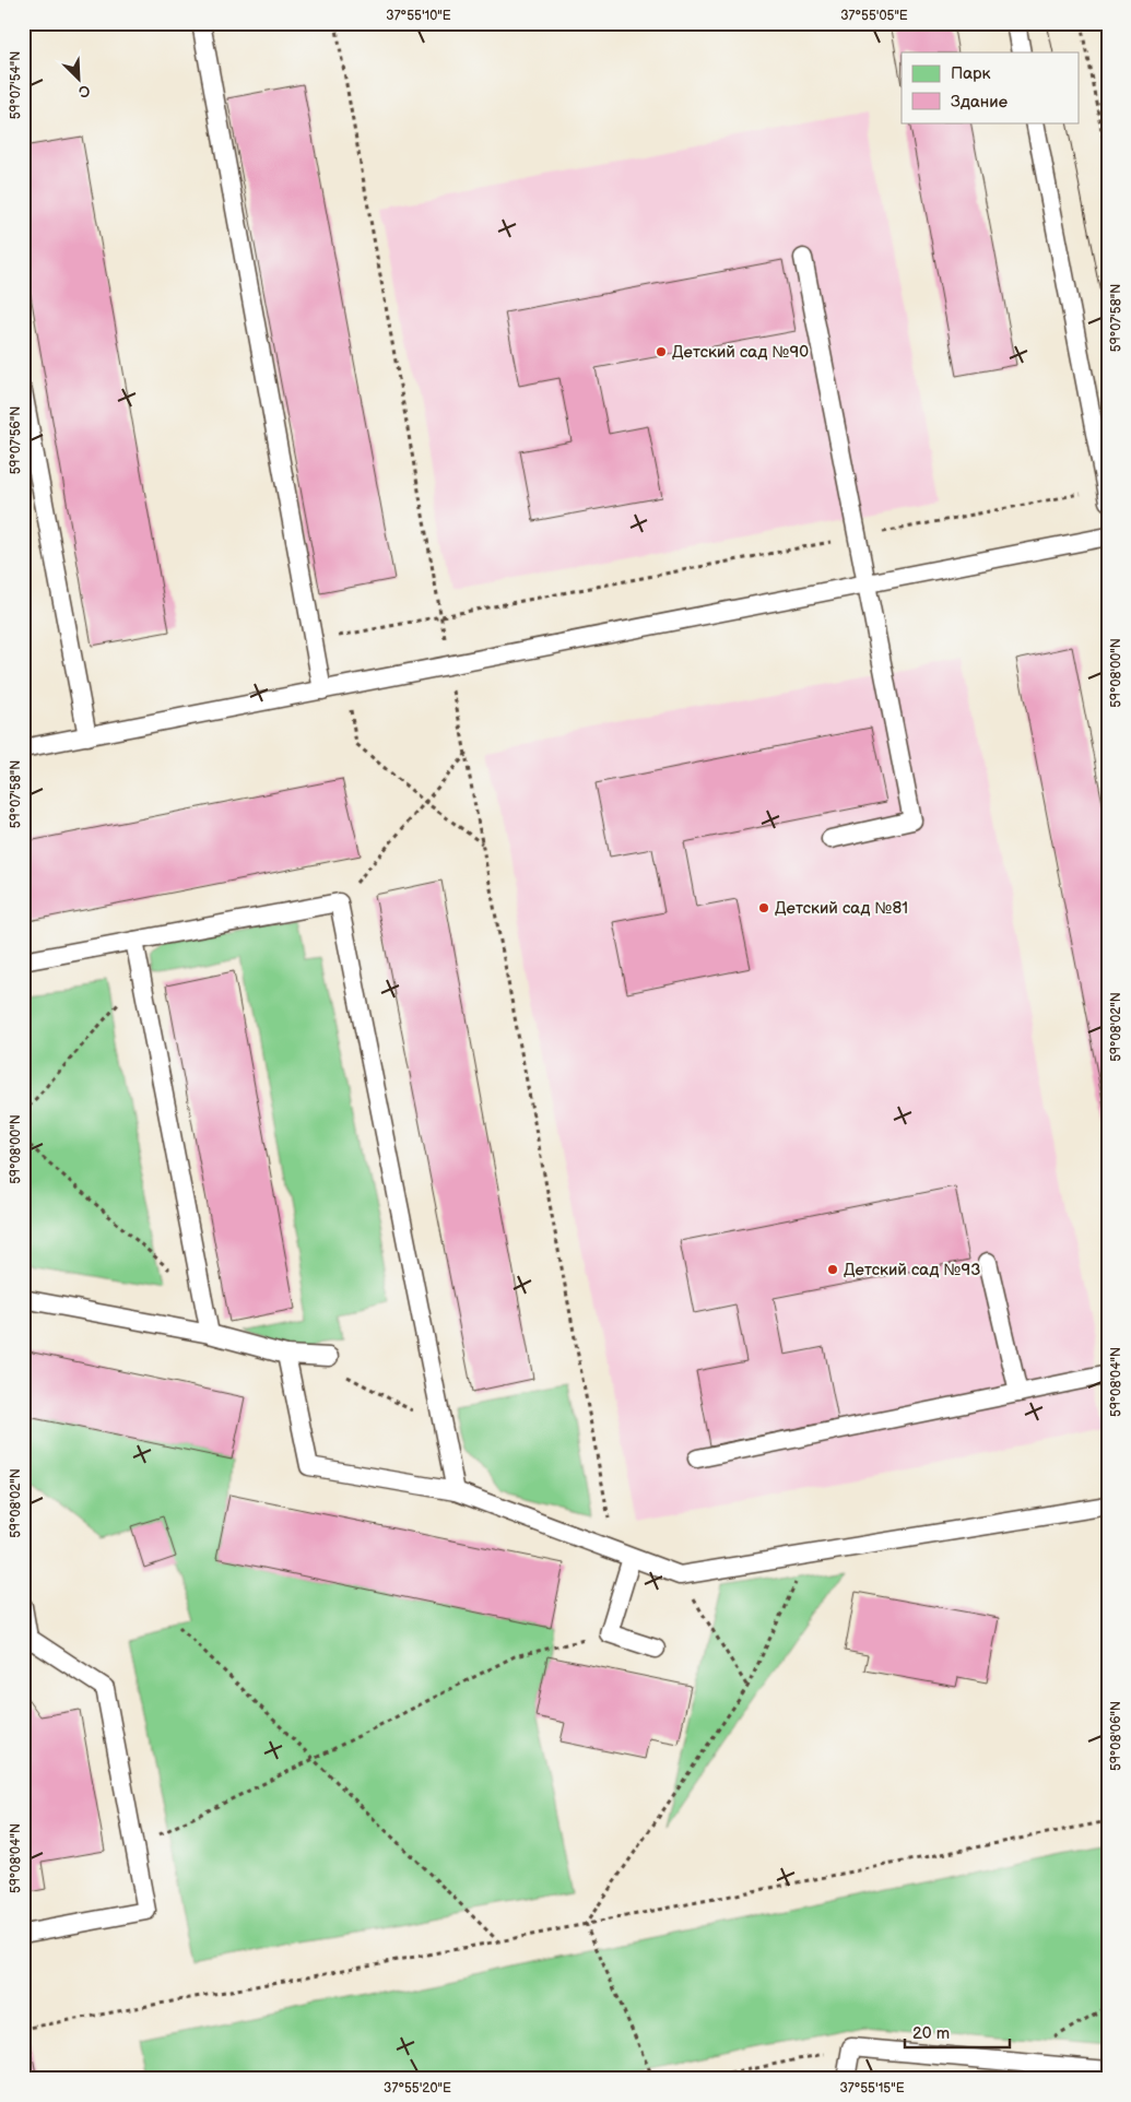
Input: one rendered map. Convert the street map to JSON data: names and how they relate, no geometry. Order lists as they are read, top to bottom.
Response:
{
  "places": ["Детский сад №90", "Детский сад №81", "Детский сад №93"],
  "legend": ["Парк", "Здание"],
  "scale_bar": "20 m",
  "north": "bottom right",
  "coordinates": [
    "37°55'10\"E",
    "37°55'05\"E",
    "59°07'54\"N",
    "59°07'58\"N",
    "59°07'56\"N",
    "59°08'00\"N",
    "59°08'02\"N",
    "59°08'04\"N",
    "59°08'06\"N",
    "37°55'20\"E",
    "37°55'15\"E"
  ]
}
